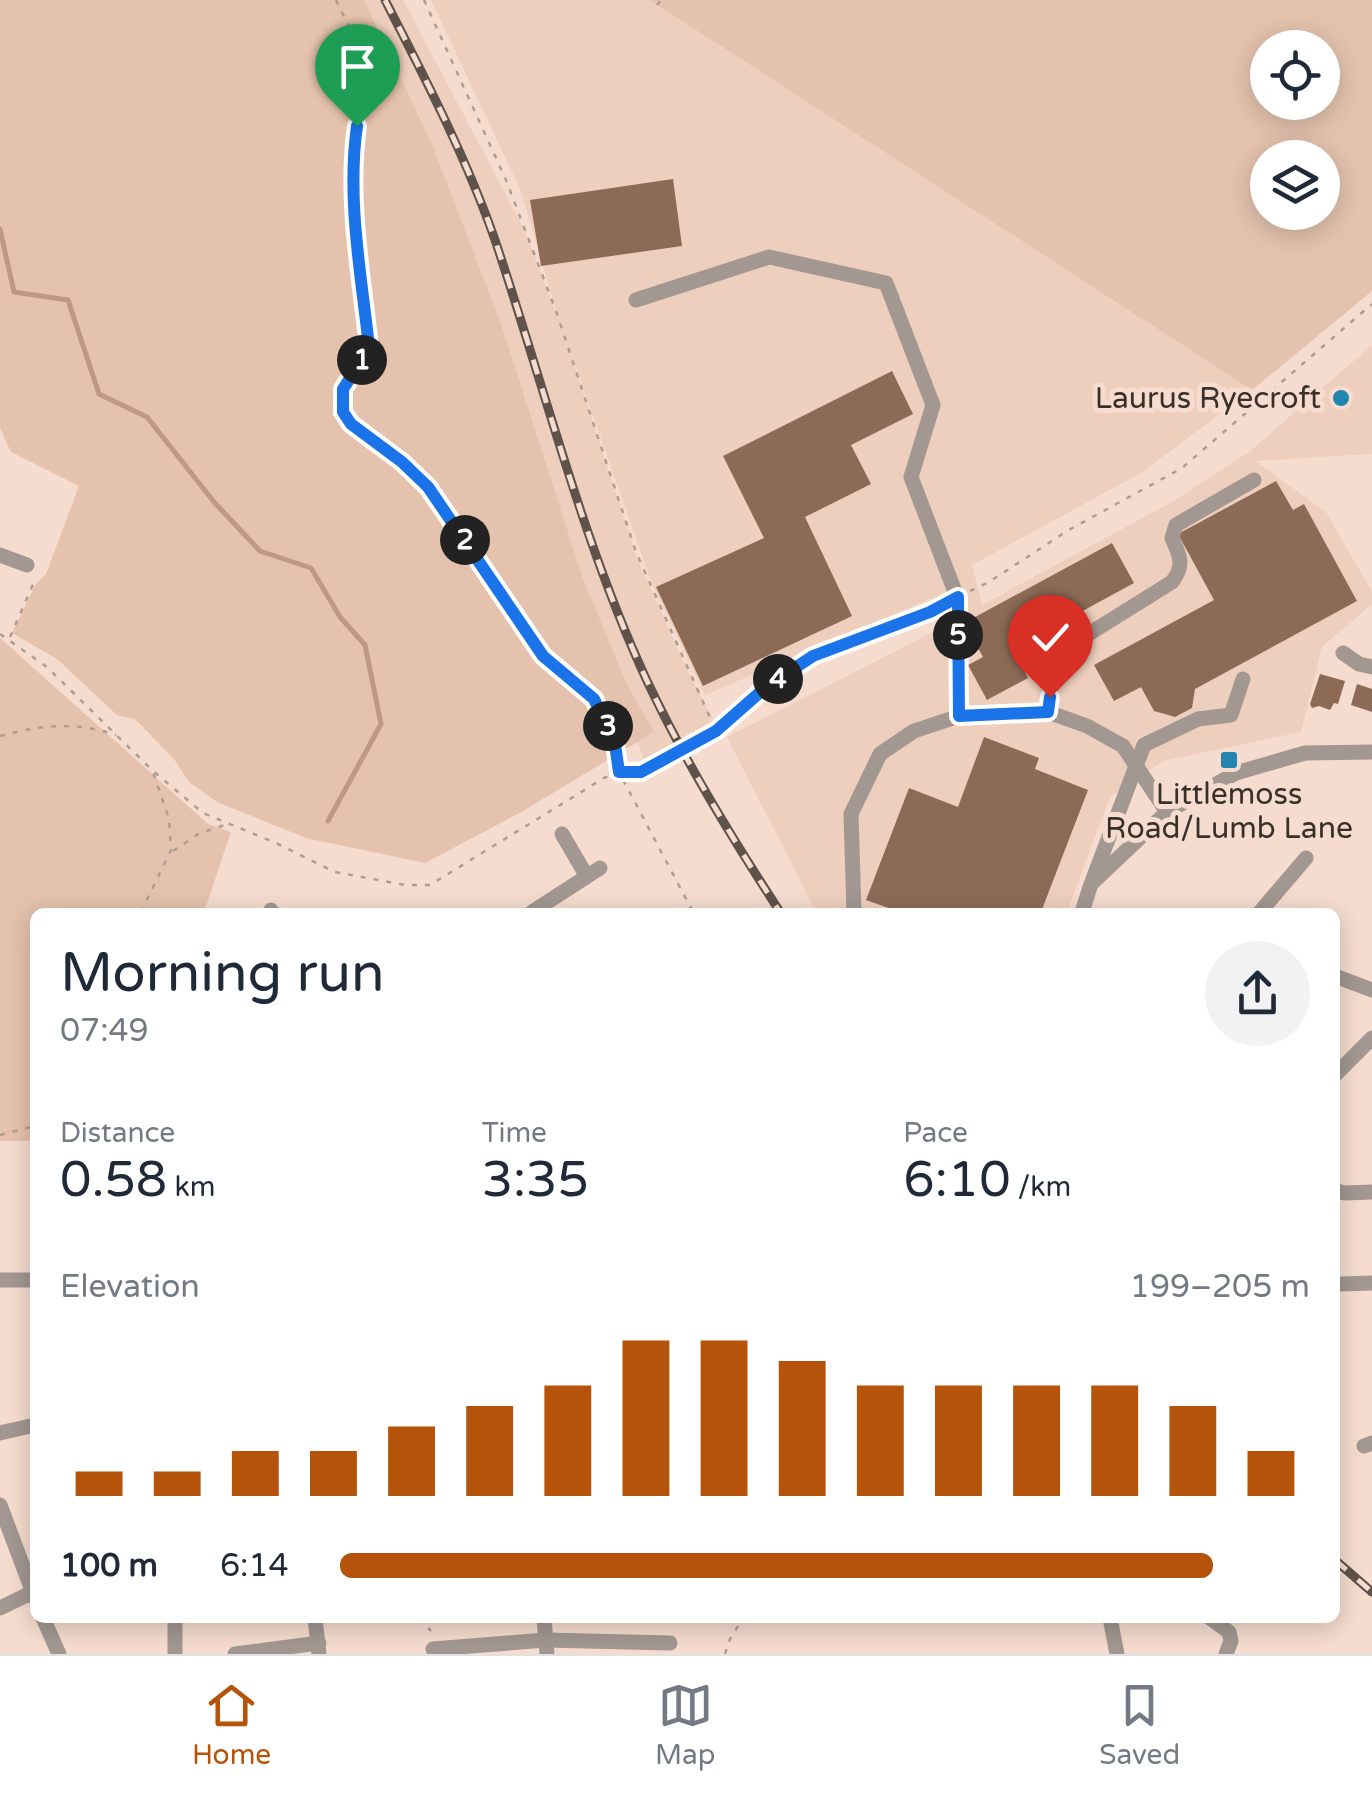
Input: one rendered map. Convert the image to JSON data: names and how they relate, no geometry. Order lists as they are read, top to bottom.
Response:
{
  "places": {
    "other": ["Laurus Ryecroft"],
    "transit": ["Littlemoss Road/Lumb Lane"]
  },
  "page": {
    "pins": [
      "1",
      "2",
      "5",
      "4",
      "3"
    ],
    "heading": ["Morning run", "07:49"],
    "stats": [
      ["Distance", "0.58 km"],
      ["Time", "3:35"],
      ["Pace", "6:10 /km"]
    ],
    "chart": ["Elevation", "199–205 m"],
    "list": [
      {
        "name": "100 m",
        "note": "6:14"
      }
    ],
    "tabs": ["Home", "Map", "Saved"]
  }
}
